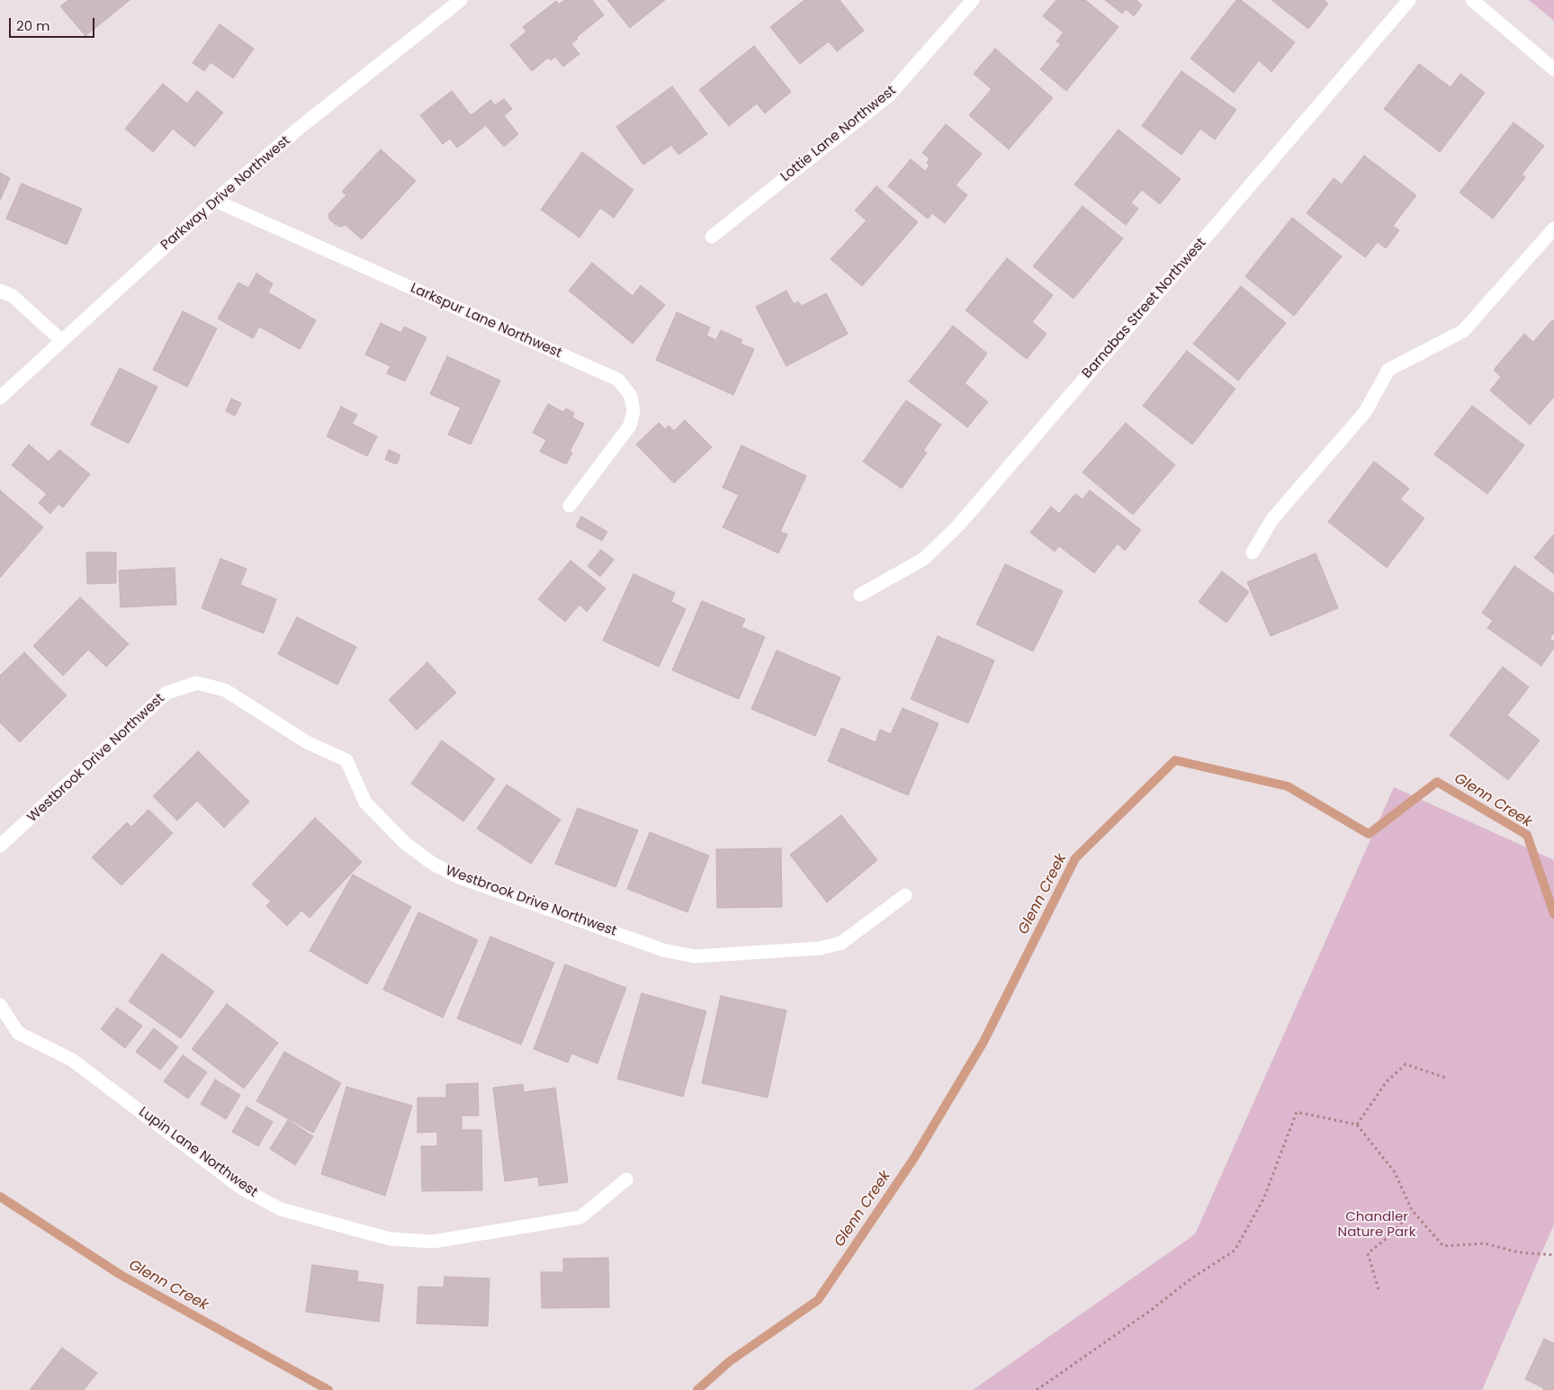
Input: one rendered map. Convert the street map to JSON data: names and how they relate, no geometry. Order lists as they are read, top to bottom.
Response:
{
  "streets": {
    "street": [
      "Lottie Lane Northwest",
      "Parkway Drive Northwest",
      "Barnabas Street Northwest",
      "Larkspur Lane Northwest",
      "Westbrook Drive Northwest",
      "Lupin Lane Northwest"
    ]
  },
  "crossings": [
    ["Parkway Drive Northwest", "Larkspur Lane Northwest"]
  ],
  "water": ["Glenn Creek"],
  "parks": ["Chandler Nature Park"],
  "scale_bar": "20 m"
}
